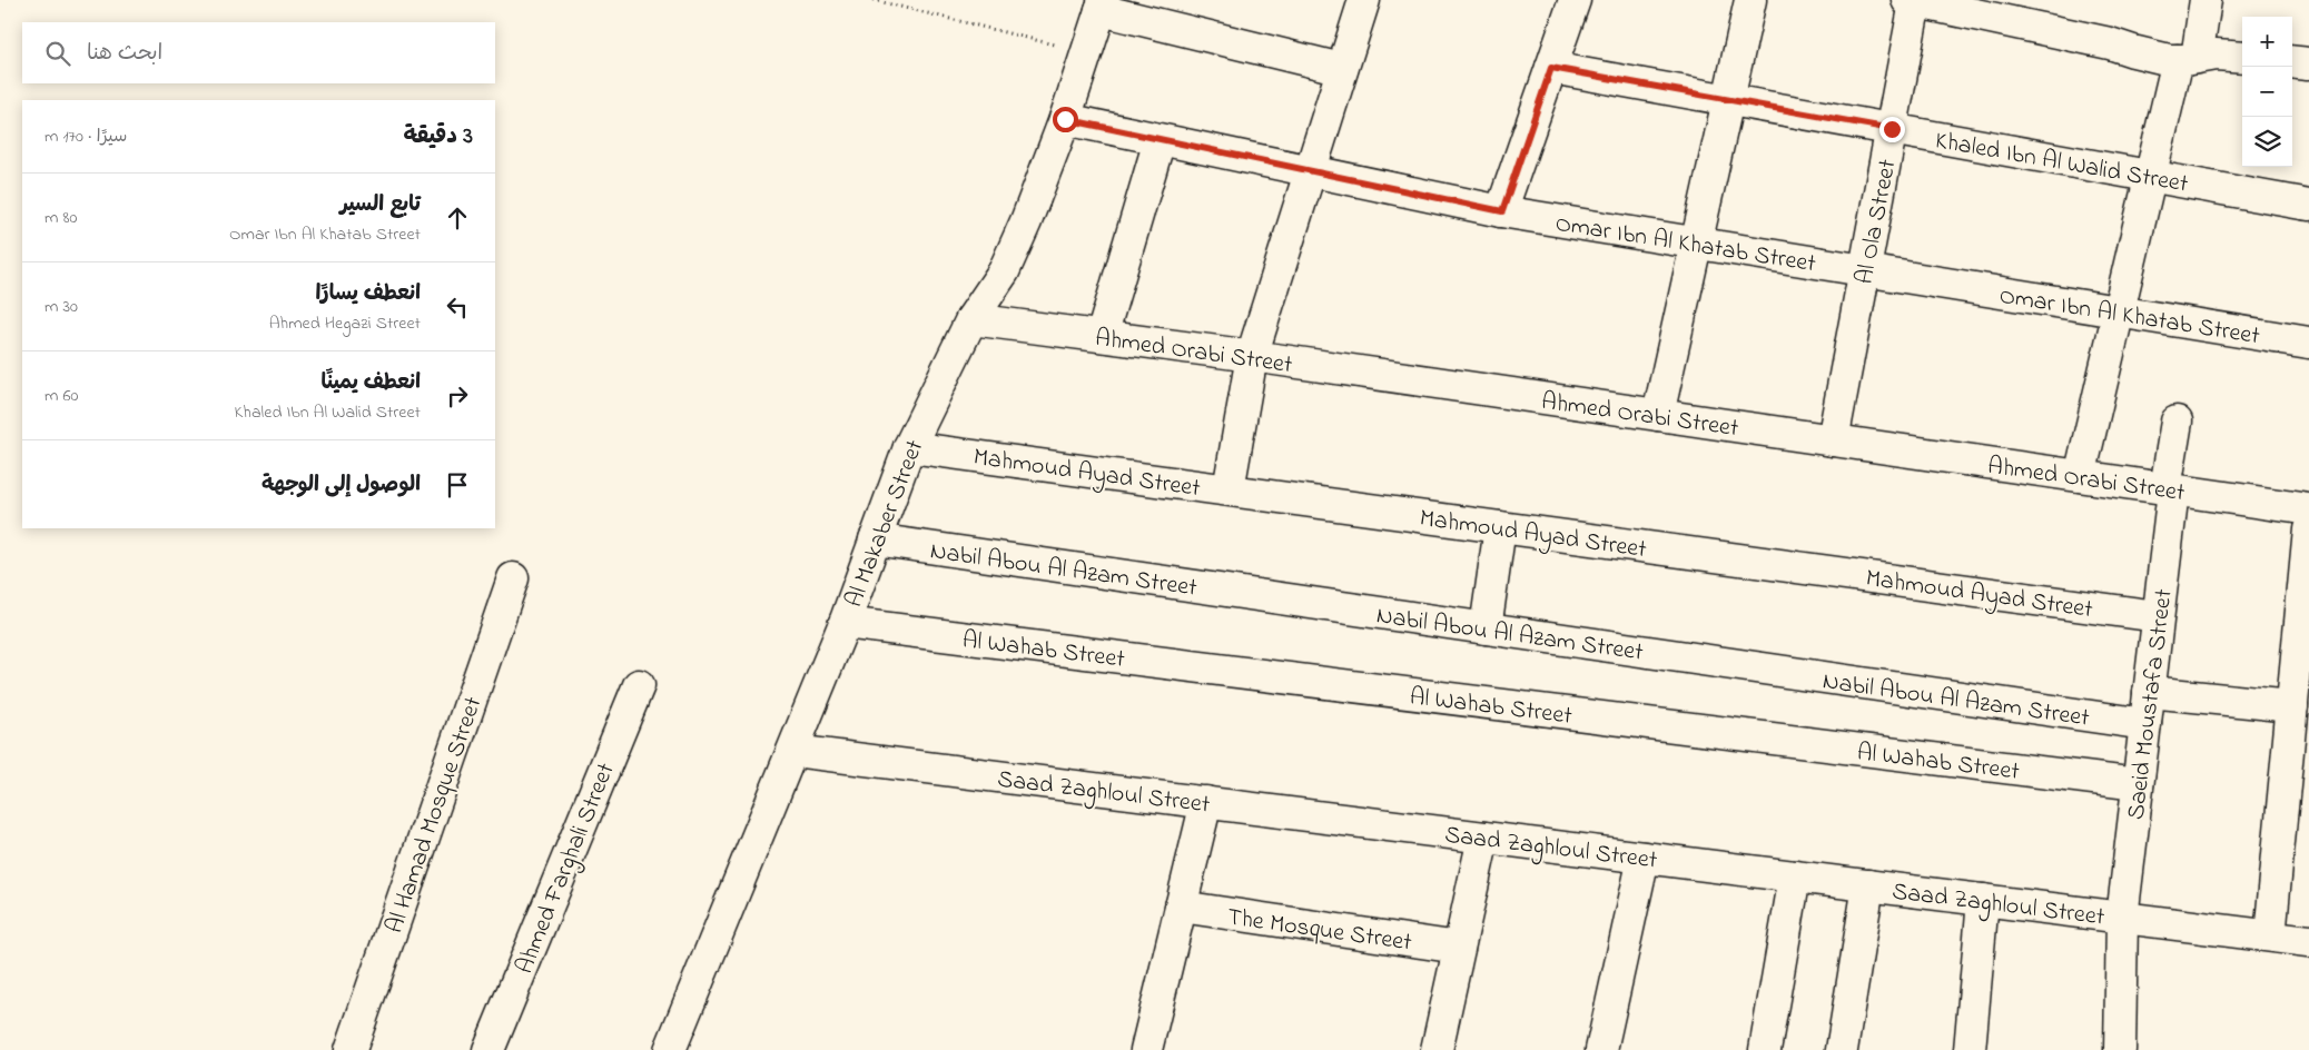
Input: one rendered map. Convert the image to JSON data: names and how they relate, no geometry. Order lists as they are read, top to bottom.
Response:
{
  "streets": {
    "street": [
      "Khaled Ibn Al Walid Street",
      "Al Ola Street",
      "Omar Ibn Al Khatab Street",
      "Ahmed Orabi Street",
      "Mahmoud Ayad Street",
      "Al Makaber Street",
      "Nabil Abou Al Azam Street",
      "Al Wahab Street",
      "Saeid Moustafa Street",
      "Saad Zaghloul Street",
      "Al Hamad Mosque Street",
      "Ahmed Farghali Street",
      "The Mosque Street"
    ]
  },
  "crossings": [
    ["Khaled Ibn Al Walid Street", "Al Ola Street"],
    ["Al Ola Street", "Omar Ibn Al Khatab Street"],
    ["Al Ola Street", "Ahmed Orabi Street"],
    ["Omar Ibn Al Khatab Street", "Al Makaber Street"],
    ["Ahmed Orabi Street", "Al Makaber Street"],
    ["Ahmed Orabi Street", "Saeid Moustafa Street"],
    ["Mahmoud Ayad Street", "Al Makaber Street"],
    ["Mahmoud Ayad Street", "Saeid Moustafa Street"],
    ["Al Makaber Street", "Nabil Abou Al Azam Street"],
    ["Al Makaber Street", "Al Wahab Street"],
    ["Al Makaber Street", "Saad Zaghloul Street"],
    ["Nabil Abou Al Azam Street", "Saeid Moustafa Street"],
    ["Al Wahab Street", "Saeid Moustafa Street"],
    ["Saeid Moustafa Street", "Saad Zaghloul Street"]
  ],
  "page": {
    "map_buttons": ["+", "−"],
    "search": "ابحث هنا",
    "heading": ["3 دقيقة", "سيرًا · 170 m"],
    "list": [
      ["تابع السير", "Omar Ibn Al Khatab Street", "80 m"],
      ["انعطف يسارًا", "Ahmed Hegazi Street", "30 m"],
      ["انعطف يمينًا", "Khaled Ibn Al Walid Street", "60 m"],
      "الوصول إلى الوجهة"
    ]
  }
}
